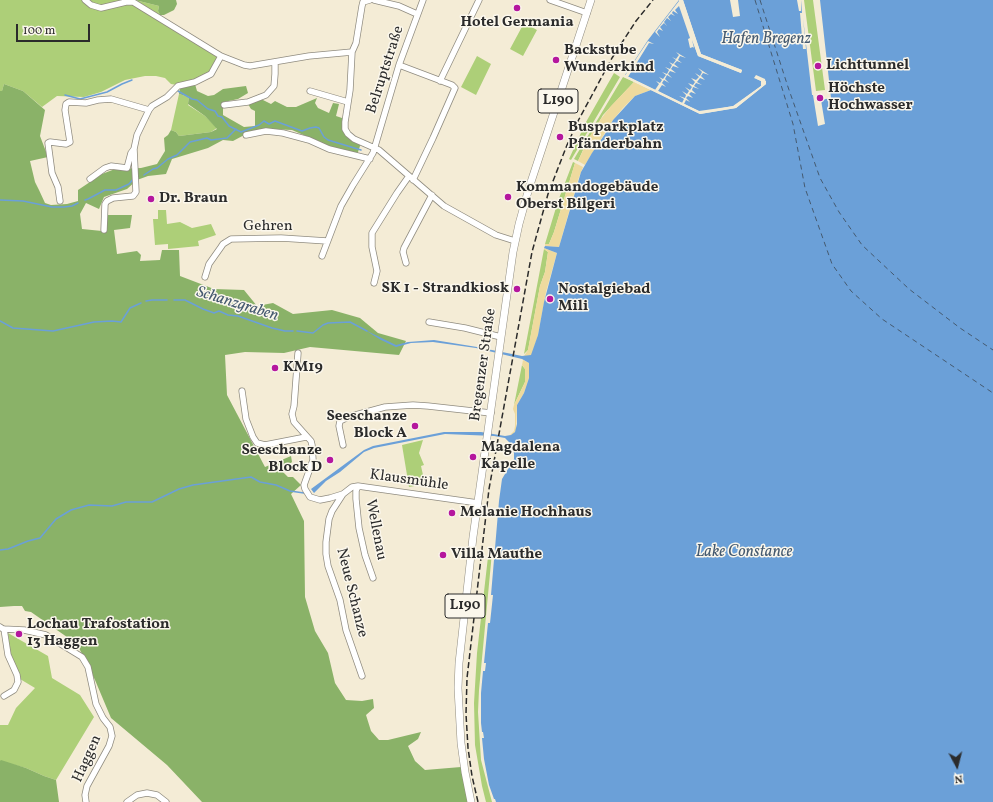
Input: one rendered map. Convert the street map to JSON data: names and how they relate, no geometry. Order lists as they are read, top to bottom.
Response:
{
  "streets": {
    "main road": ["L190", "Bregenzer Straße"],
    "street": [
      "Belruptstraße",
      "Gehren",
      "Klausmühle",
      "Wellenau",
      "Neue Schanze",
      "Haggen"
    ]
  },
  "crossings": [
    ["L190", "Bregenzer Straße"],
    ["Bregenzer Straße", "Klausmühle"],
    ["Klausmühle", "Wellenau"],
    ["Klausmühle", "Neue Schanze"]
  ],
  "water": ["Hafen Bregenz", "Schanzgraben", "Lake Constance"],
  "places": [
    "Hotel Germania",
    "Backstube Wunderkind",
    "Lichttunnel",
    "Höchste Hochwasser",
    "Busparkplatz Pfänderbahn",
    "Kommandogebäude Oberst Bilgeri",
    "Dr. Braun",
    "SK 1 - Strandkiosk",
    "Nostalgiebad Mili",
    "KM19",
    "Seeschanze Block A",
    "Magdalena Kapelle",
    "Seeschanze Block D",
    "Melanie Hochhaus",
    "Villa Mauthe",
    "Lochau Trafostation 13 Haggen"
  ],
  "scale_bar": "100 m",
  "north": "bottom"
}
